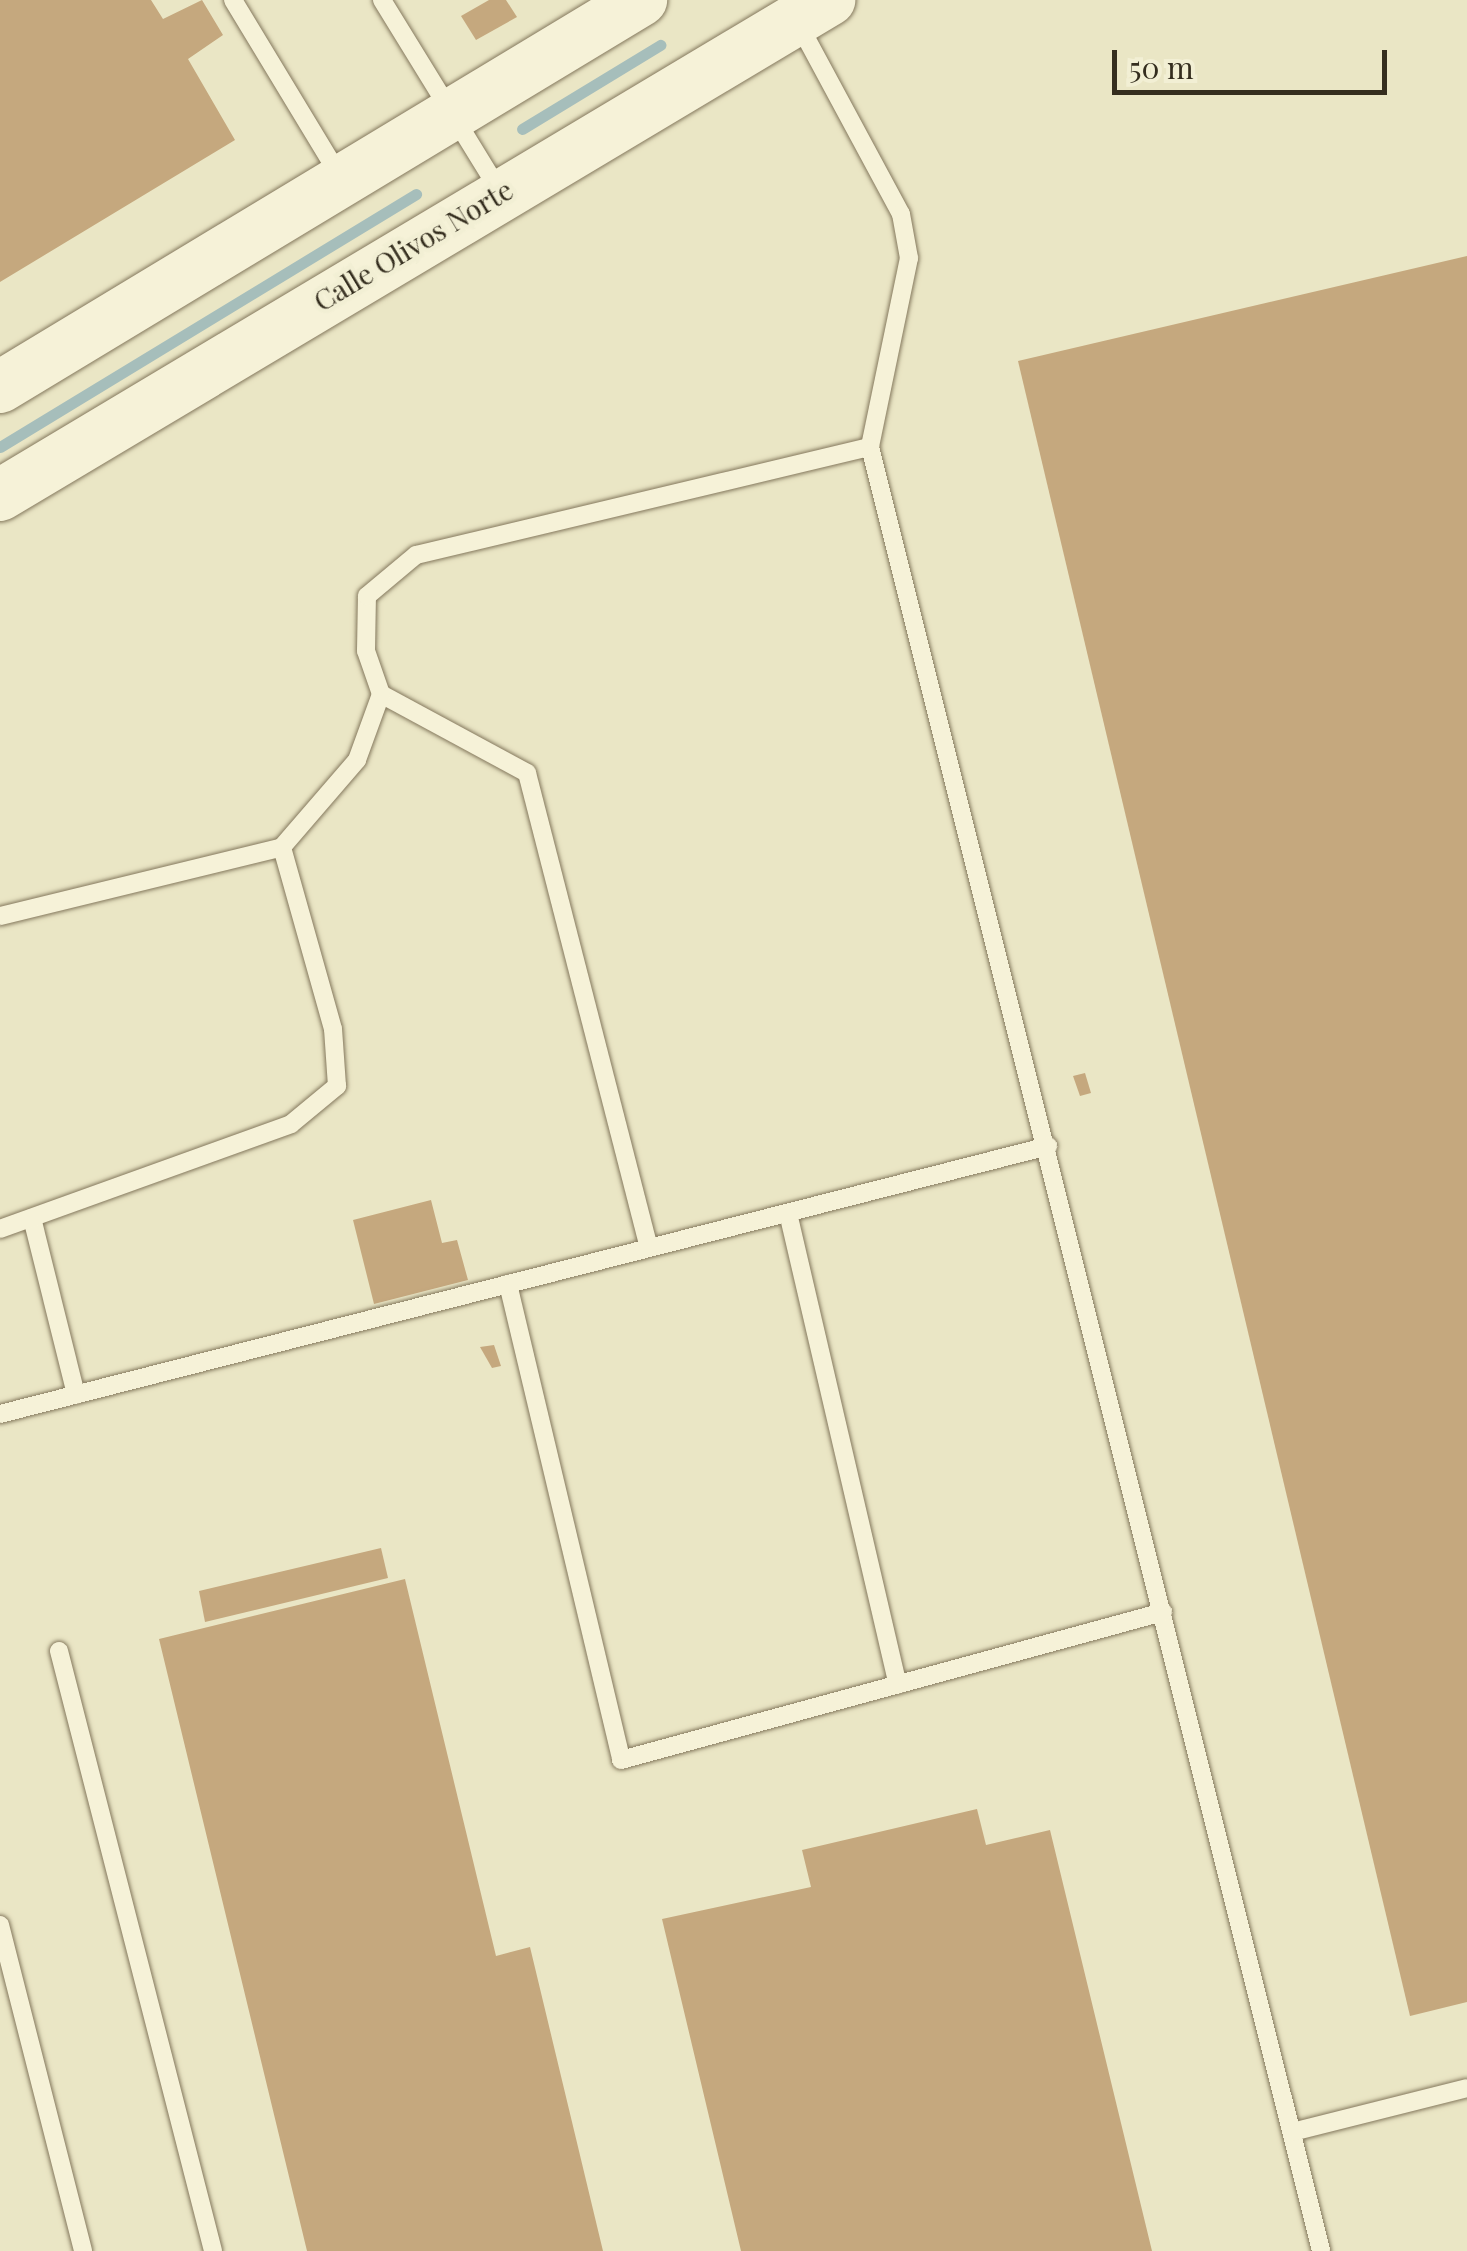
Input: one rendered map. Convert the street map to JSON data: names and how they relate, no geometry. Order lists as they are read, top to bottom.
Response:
{
  "streets": {
    "main road": ["Calle Olivos Norte"]
  },
  "scale_bar": "50 m"
}
